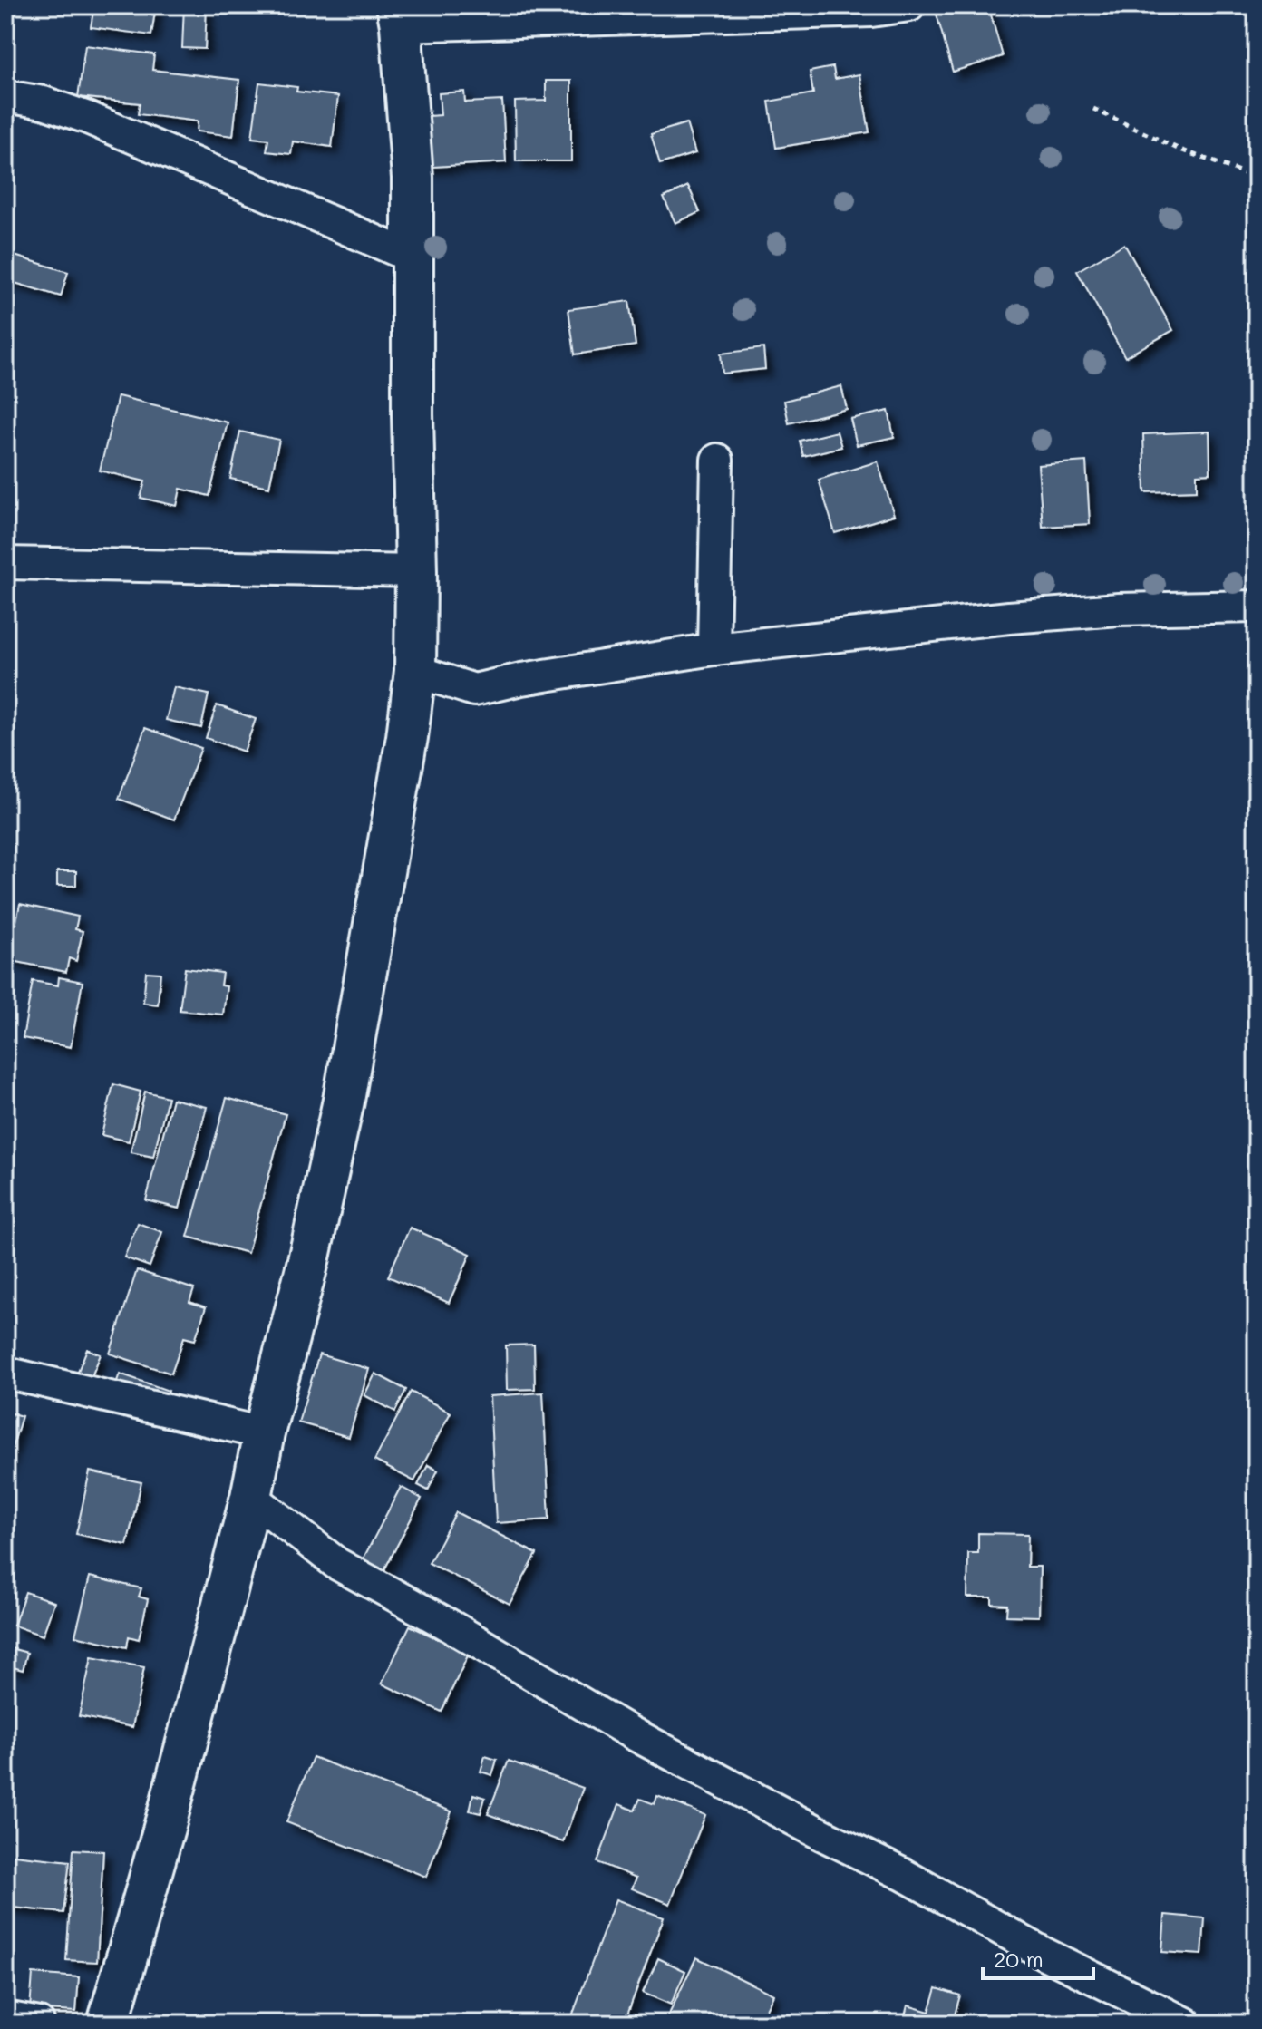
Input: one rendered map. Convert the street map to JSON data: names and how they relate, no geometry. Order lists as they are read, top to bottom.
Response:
{
  "scale_bar": "20 m"
}
